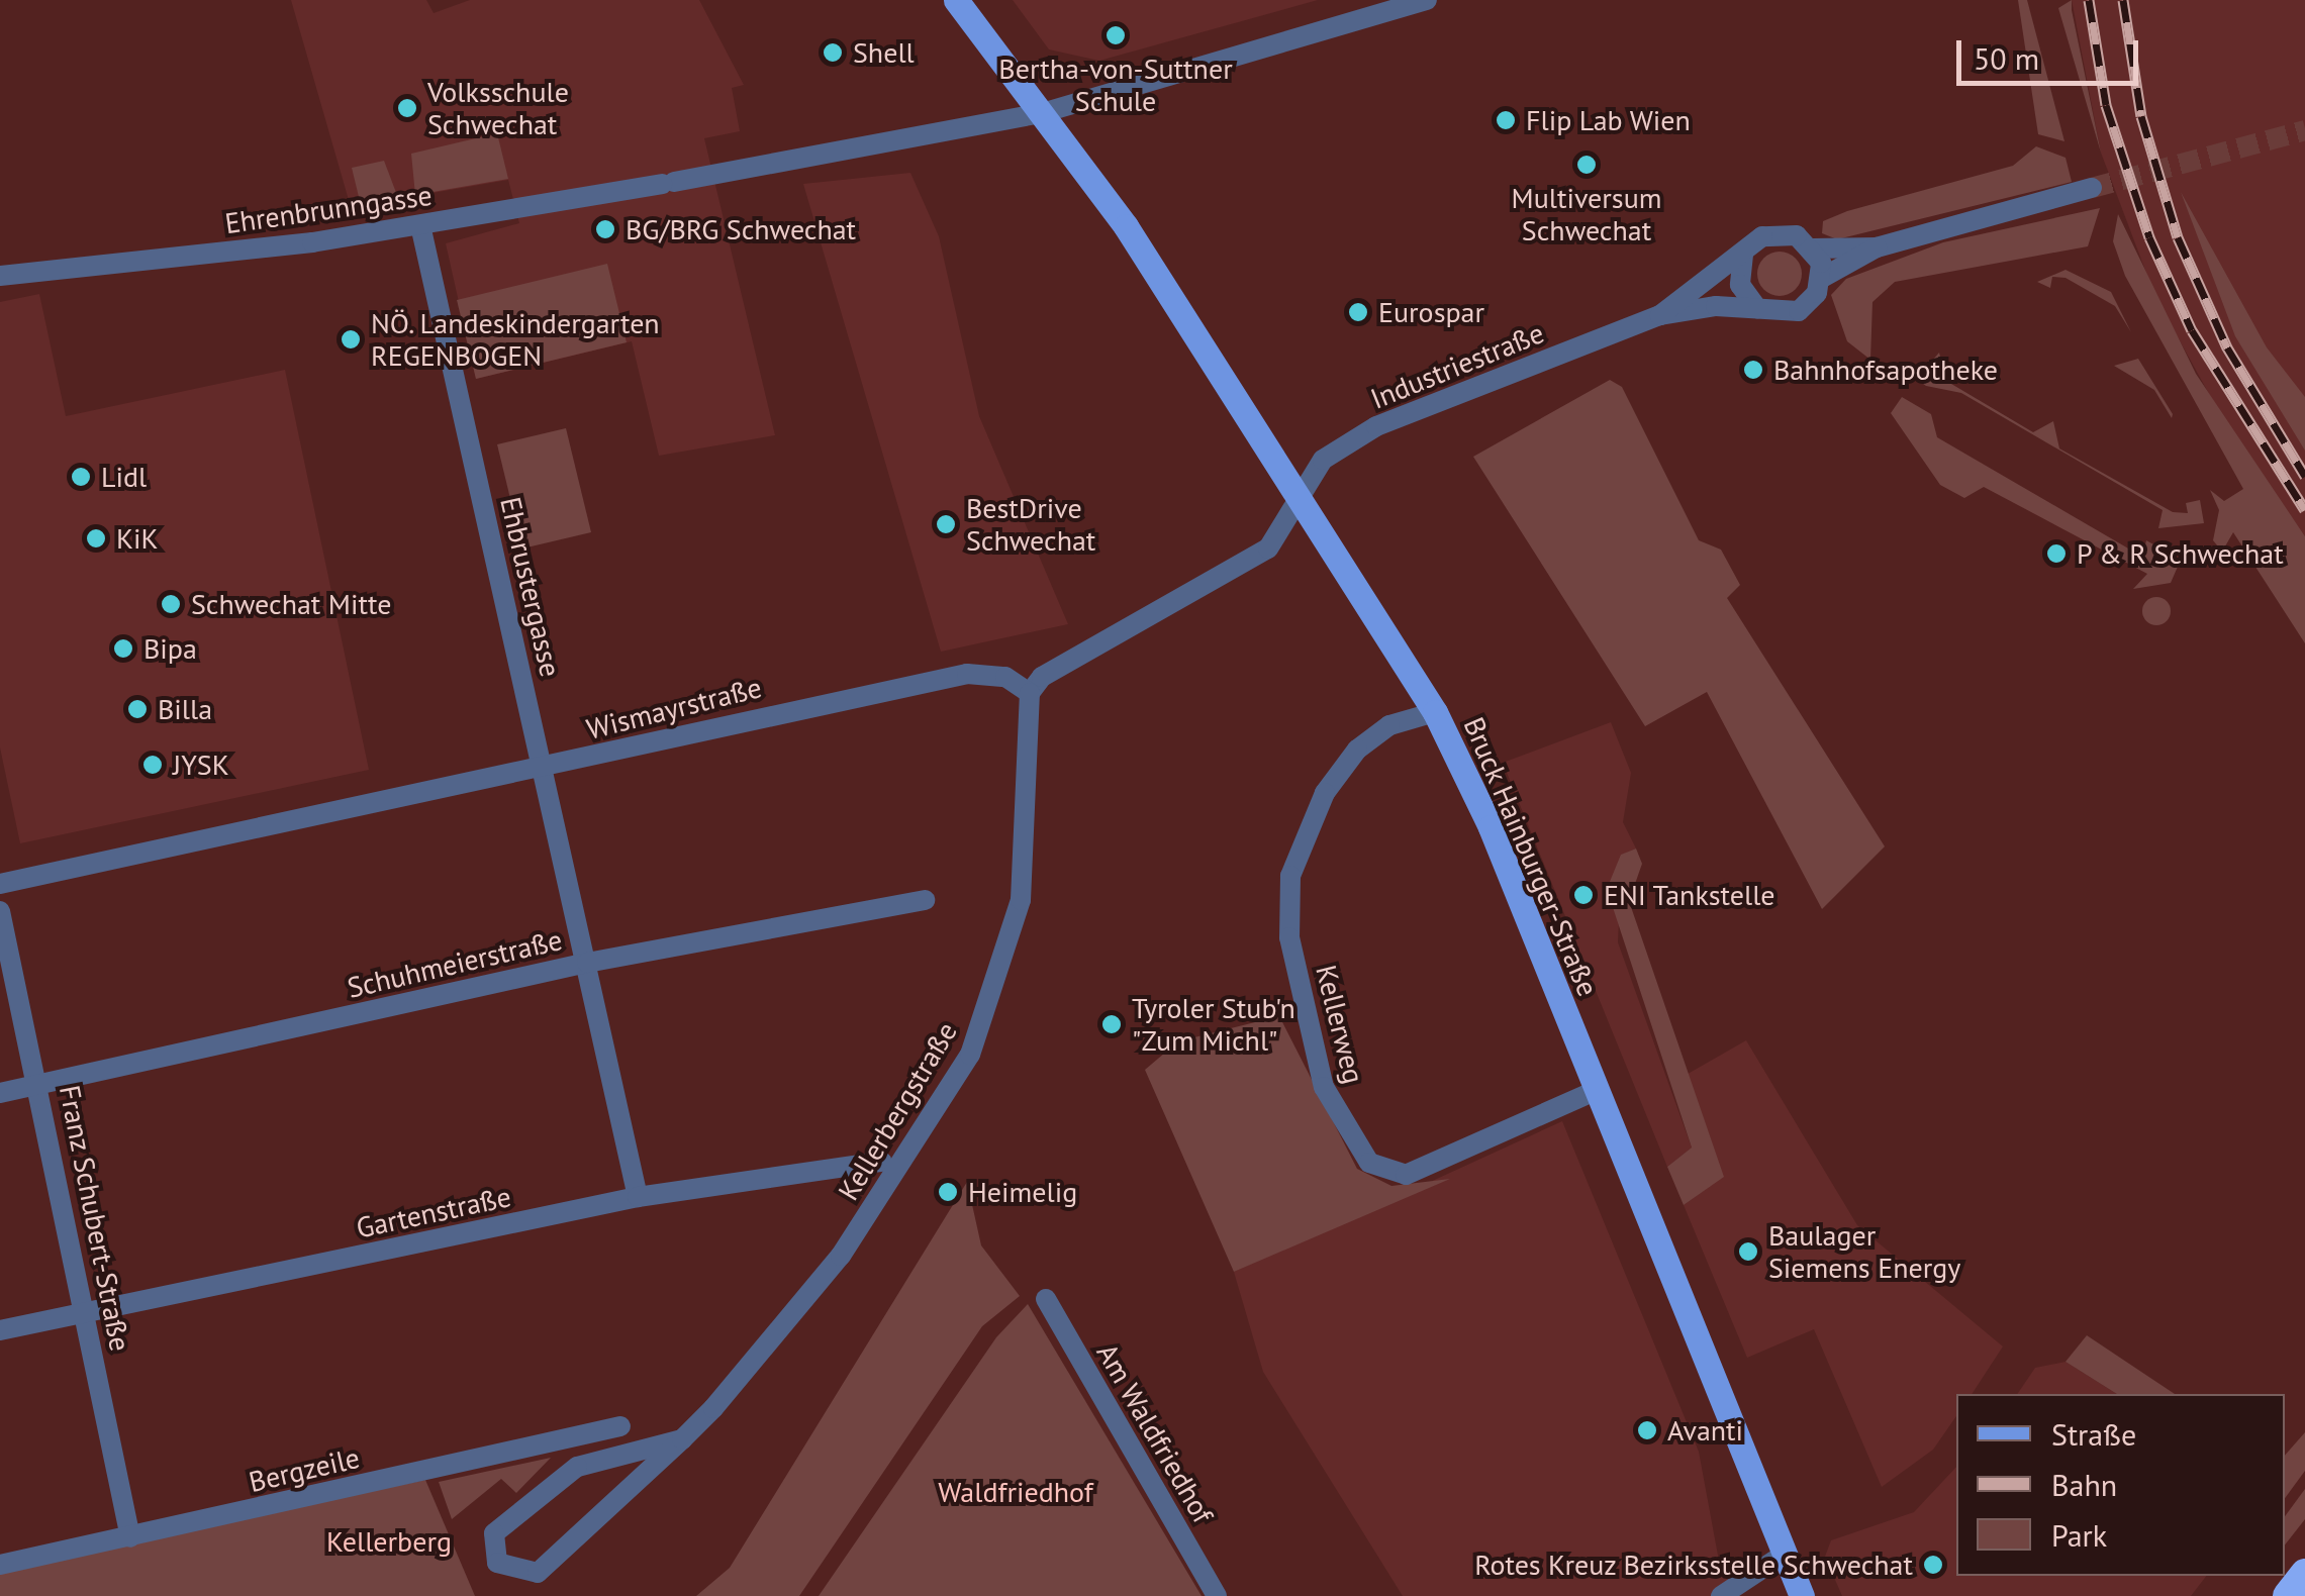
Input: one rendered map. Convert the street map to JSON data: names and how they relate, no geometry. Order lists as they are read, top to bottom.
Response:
{
  "streets": {
    "main road": ["Bruck Hainburger-Straße"],
    "street": [
      "Ehrenbrunngasse",
      "Industriestraße",
      "Ehbrustergasse",
      "Wismayrstraße",
      "Schuhmeierstraße",
      "Kellerweg",
      "Kellerbergstraße",
      "Gartenstraße",
      "Franz Schubert-Straße",
      "Am Waldfriedhof",
      "Bergzeile"
    ]
  },
  "crossings": [
    ["Ehrenbrunngasse", "Ehbrustergasse"],
    ["Ehrenbrunngasse", "Bruck Hainburger-Straße"],
    ["Industriestraße", "Bruck Hainburger-Straße"],
    ["Ehbrustergasse", "Wismayrstraße"],
    ["Ehbrustergasse", "Schuhmeierstraße"],
    ["Ehbrustergasse", "Gartenstraße"],
    ["Wismayrstraße", "Kellerbergstraße"],
    ["Bruck Hainburger-Straße", "Kellerweg"],
    ["Schuhmeierstraße", "Franz Schubert-Straße"],
    ["Gartenstraße", "Franz Schubert-Straße"],
    ["Franz Schubert-Straße", "Bergzeile"]
  ],
  "parks": ["Waldfriedhof", "Kellerberg"],
  "places": [
    "Bertha-von-Suttner Schule",
    "Shell",
    "Volksschule Schwechat",
    "Flip Lab Wien",
    "Multiversum Schwechat",
    "BG/BRG Schwechat",
    "Eurospar",
    "NÖ. Landeskindergarten REGENBOGEN",
    "Bahnhofsapotheke",
    "Lidl",
    "BestDrive Schwechat",
    "KiK",
    "P & R Schwechat",
    "Schwechat Mitte",
    "Bipa",
    "Billa",
    "JYSK",
    "ENI Tankstelle",
    "Tyroler Stub'n \"Zum Michl\"",
    "Heimelig",
    "Baulager Siemens Energy",
    "Avanti",
    "Rotes Kreuz Bezirksstelle Schwechat"
  ],
  "legend": ["Straße", "Bahn", "Park"],
  "scale_bar": "50 m"
}
